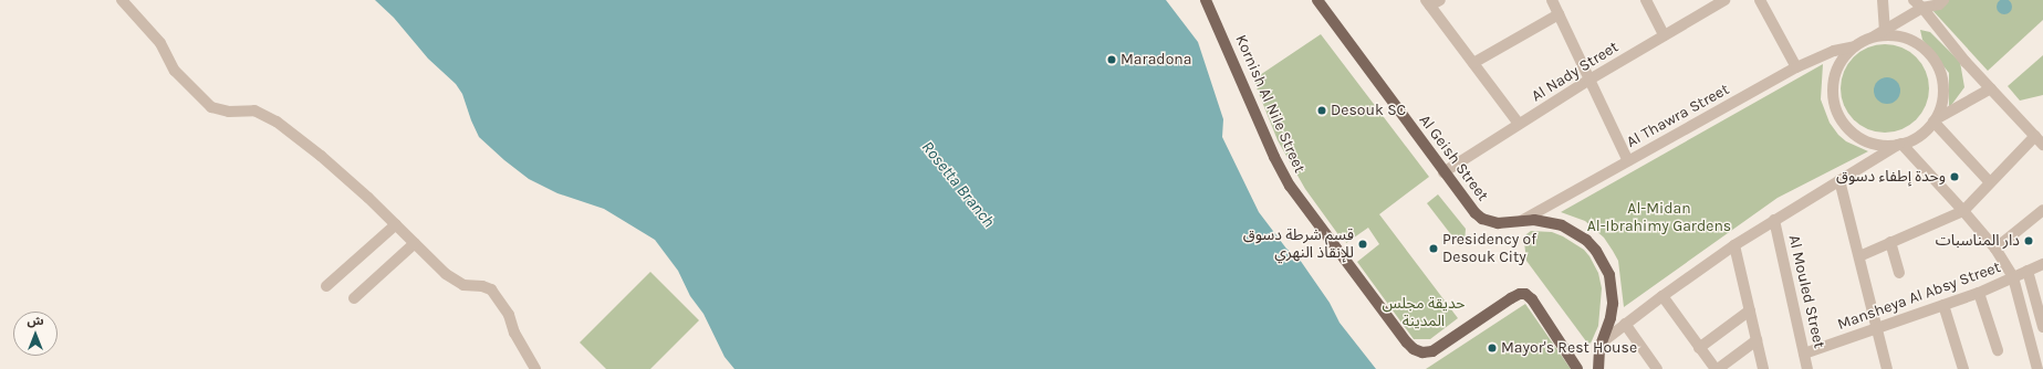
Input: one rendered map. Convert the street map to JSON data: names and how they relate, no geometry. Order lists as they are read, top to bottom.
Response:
{
  "streets": {
    "main road": ["Kornish Al Nile Street", "Al Geish Street"],
    "street": [
      "Al Nady Street",
      "Al Thawra Street",
      "Al Mouled Street",
      "Mansheya Al Absy Street"
    ]
  },
  "crossings": [
    ["Al Nady Street", "Al Geish Street"],
    ["Al Thawra Street", "Al Geish Street"],
    ["Al Mouled Street", "Mansheya Al Absy Street"]
  ],
  "water": ["Rosetta Branch"],
  "parks": ["Al-Midan Al-Ibrahimy Gardens", "حديقة مجلس المدينة"],
  "places": [
    "Maradona",
    "Desouk SC",
    "وحدة إطفاء دسوق",
    "دار المناسبات",
    "قسم شرطة دسوق للإنقاذ النهري",
    "Presidency of Desouk City",
    "Mayor's Rest House"
  ],
  "north": "top"
}
